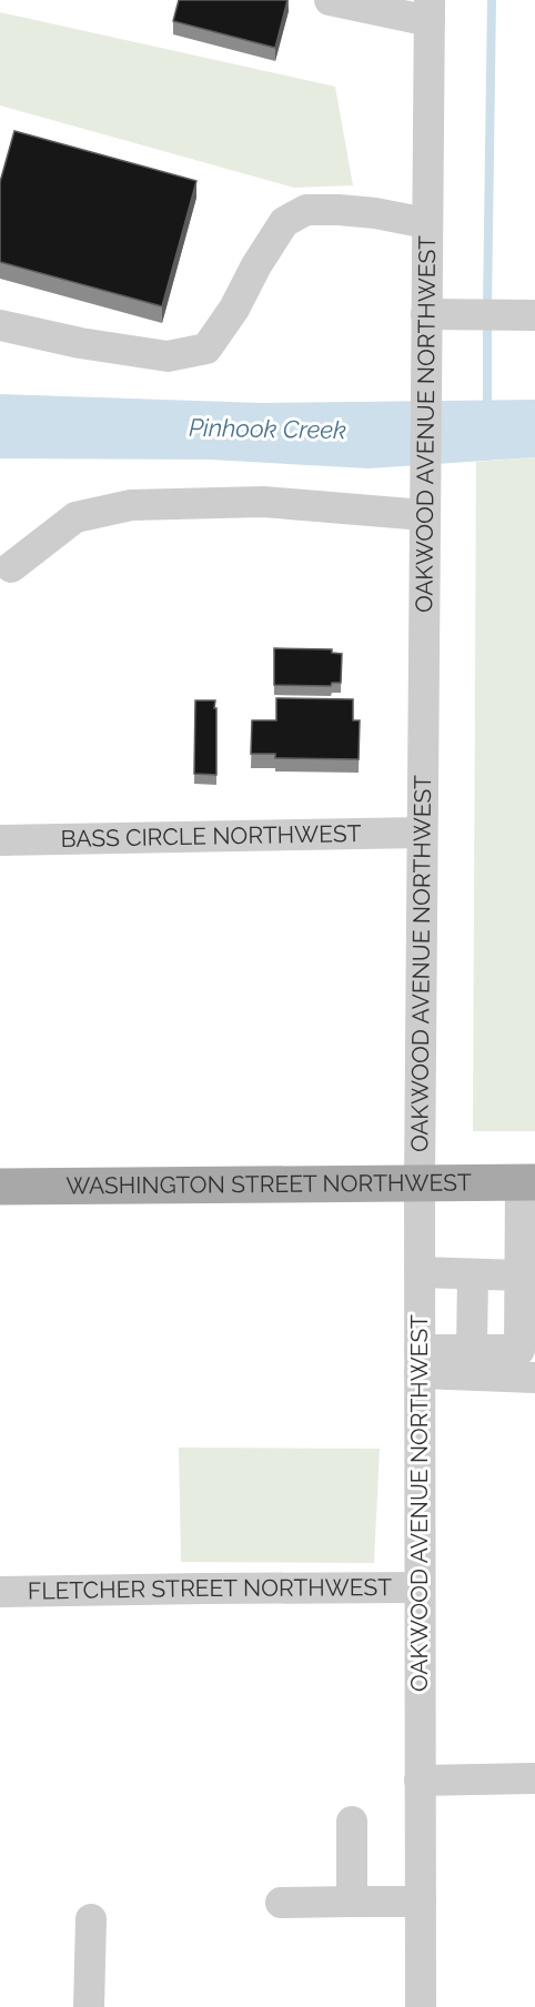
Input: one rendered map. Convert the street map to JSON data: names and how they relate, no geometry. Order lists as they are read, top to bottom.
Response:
{
  "streets": {
    "main road": ["WASHINGTON STREET NORTHWEST"],
    "street": ["OAKWOOD AVENUE NORTHWEST", "BASS CIRCLE NORTHWEST", "FLETCHER STREET NORTHWEST"]
  },
  "crossings": [
    ["OAKWOOD AVENUE NORTHWEST", "BASS CIRCLE NORTHWEST"],
    ["OAKWOOD AVENUE NORTHWEST", "WASHINGTON STREET NORTHWEST"],
    ["OAKWOOD AVENUE NORTHWEST", "FLETCHER STREET NORTHWEST"]
  ],
  "water": ["Pinhook Creek"]
}
